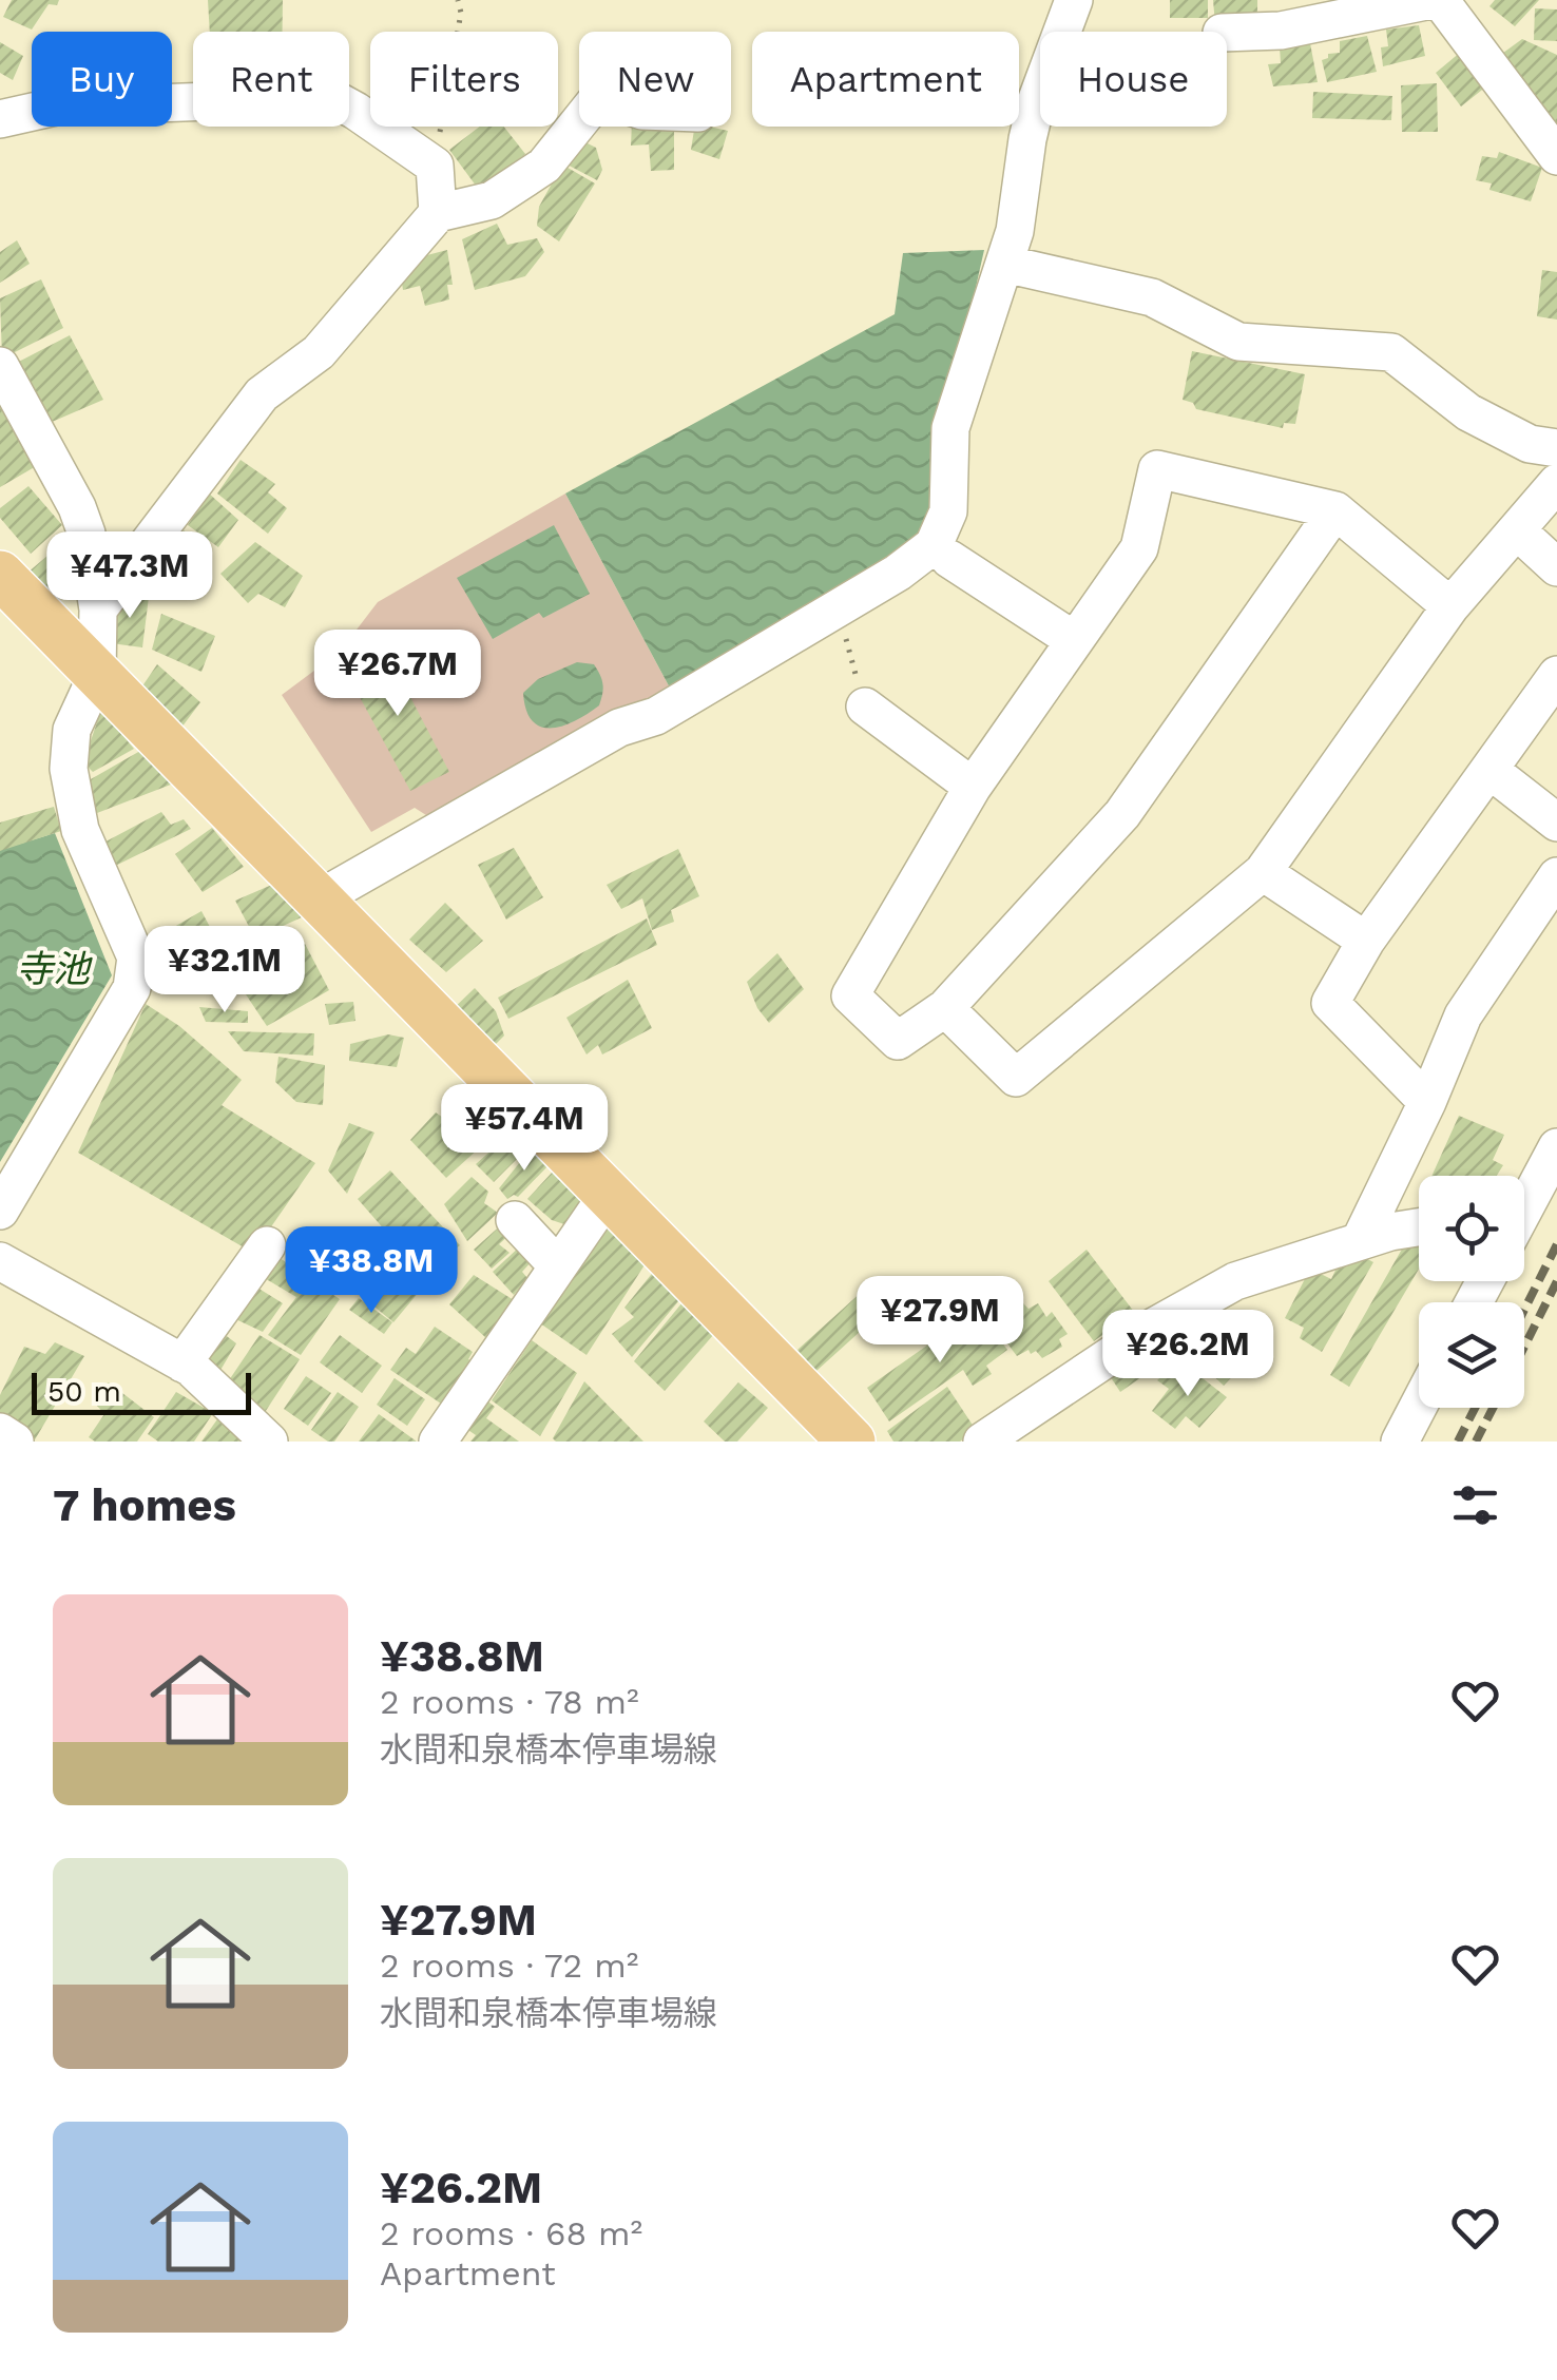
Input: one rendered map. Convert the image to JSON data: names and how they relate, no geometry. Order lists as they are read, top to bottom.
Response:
{
  "water": ["寺池"],
  "scale_bar": "50 m",
  "page": {
    "chip": [
      "Buy",
      "Rent",
      "Filters",
      "New",
      "Apartment",
      "House"
    ],
    "price": [
      "¥47.3M",
      "¥26.7M",
      "¥32.1M",
      "¥57.4M",
      "¥38.8M",
      "¥27.9M",
      "¥26.2M"
    ],
    "scale": "50 m",
    "heading": "7 homes",
    "list": [
      {
        "name": "¥38.8M",
        "note": "2 rooms · 78 m² · 水間和泉橋本停車場線"
      },
      {
        "name": "¥27.9M",
        "note": "2 rooms · 72 m² · 水間和泉橋本停車場線"
      },
      {
        "name": "¥26.2M",
        "note": "2 rooms · 68 m² · Apartment"
      }
    ]
  }
}
